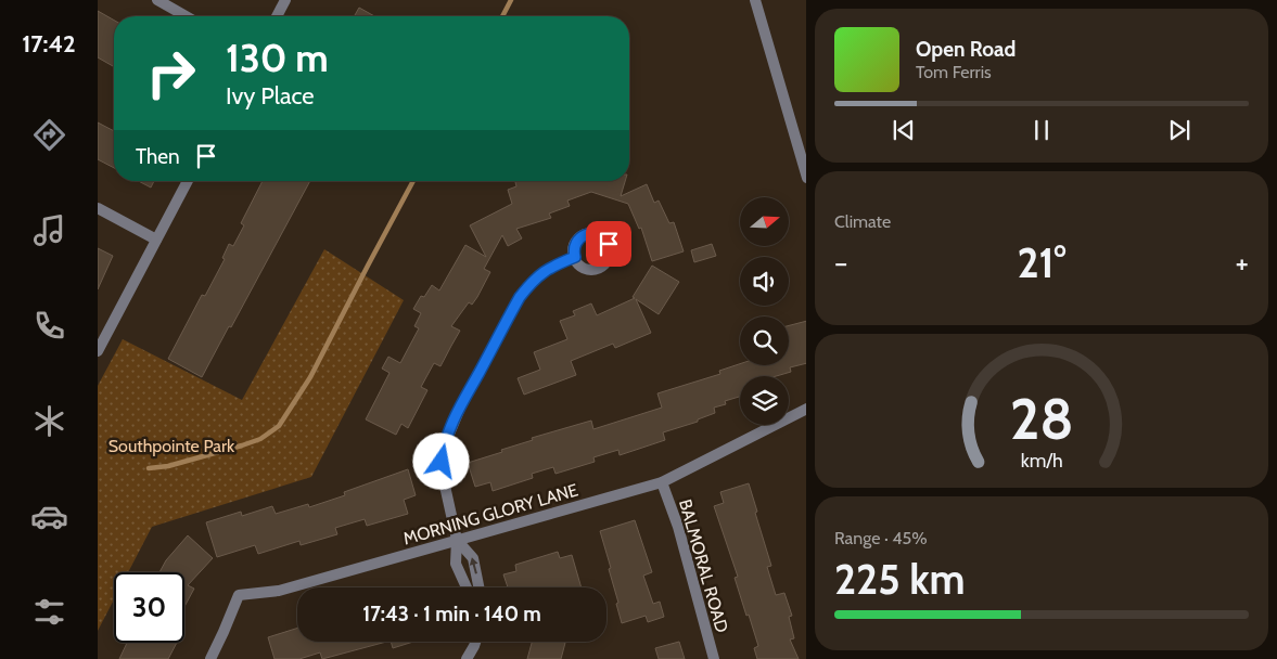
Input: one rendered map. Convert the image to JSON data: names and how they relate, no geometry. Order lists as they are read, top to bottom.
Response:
{
  "streets": {
    "street": ["MORNING GLORY LANE", "BALMORAL ROAD"]
  },
  "crossings": [
    ["MORNING GLORY LANE", "BALMORAL ROAD"]
  ],
  "parks": ["Southpointe Park"],
  "north": "right",
  "page": {
    "tabs": "17:42",
    "turn": ["130 m", "Ivy Place"],
    "song": ["Open Road", "Tom Ferris"],
    "then": "Then",
    "tile": [
      "Climate",
      ["Range · 45%", "225 km"]
    ],
    "heat": ["−", "21°", "+"],
    "limit": "30",
    "trip": "17:43 · 1 min · 140 m",
    "gauge": ["28", "km/h"]
  }
}
